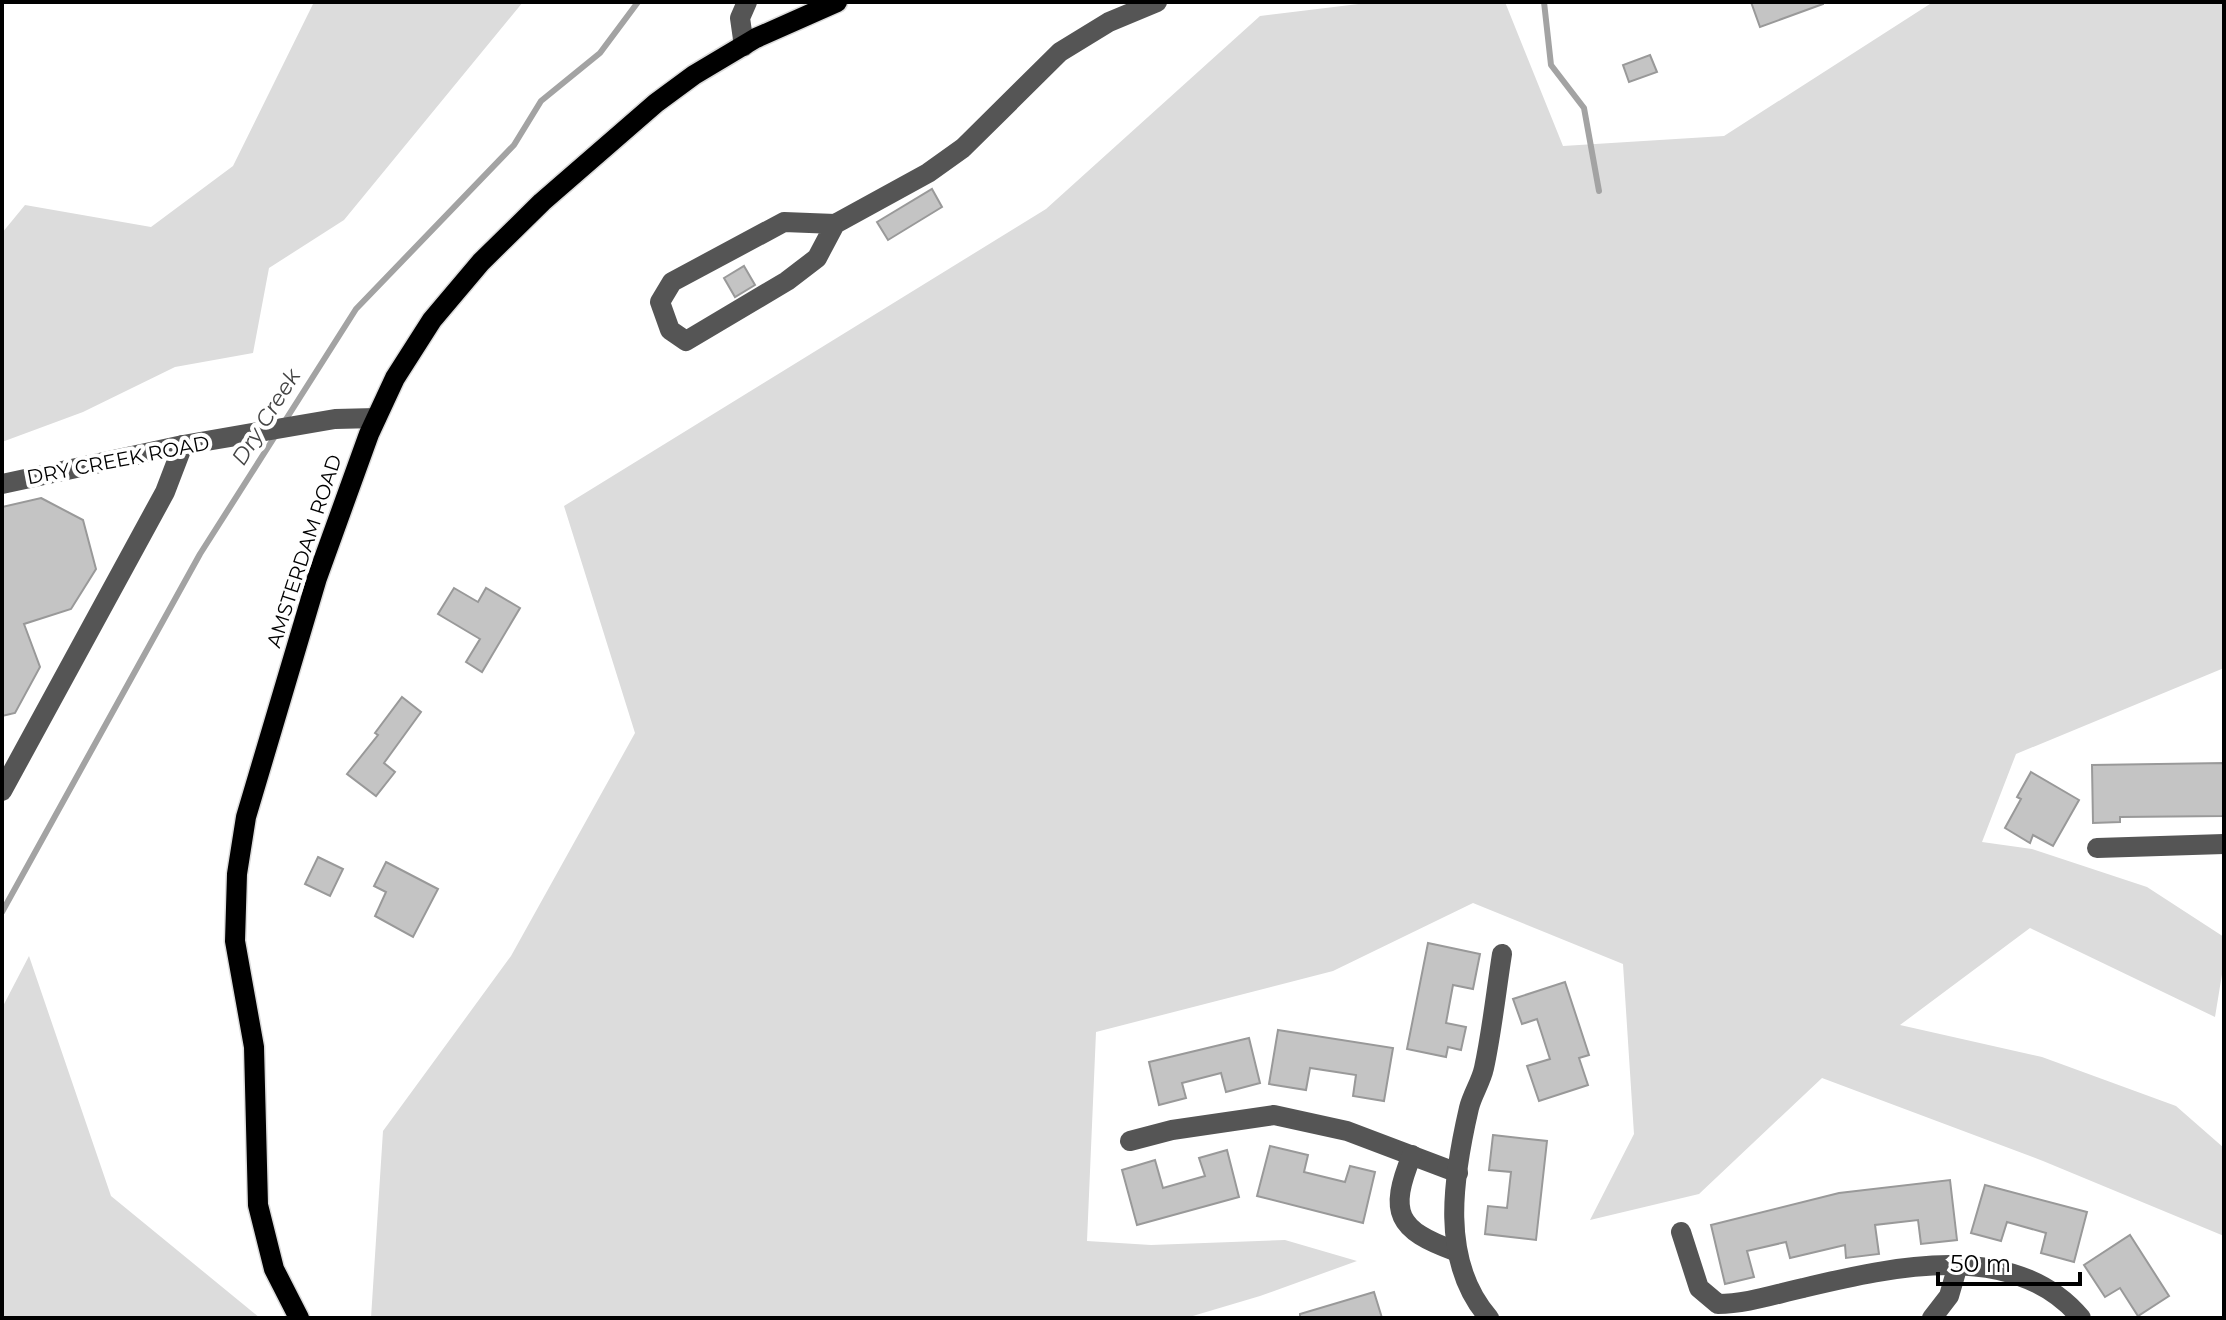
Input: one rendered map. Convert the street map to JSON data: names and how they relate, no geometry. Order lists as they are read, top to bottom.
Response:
{
  "streets": {
    "main road": ["AMSTERDAM ROAD"],
    "street": ["DRY CREEK ROAD"]
  },
  "crossings": [
    ["DRY CREEK ROAD", "AMSTERDAM ROAD"]
  ],
  "water": ["Dry Creek"],
  "scale_bar": "50 m"
}
